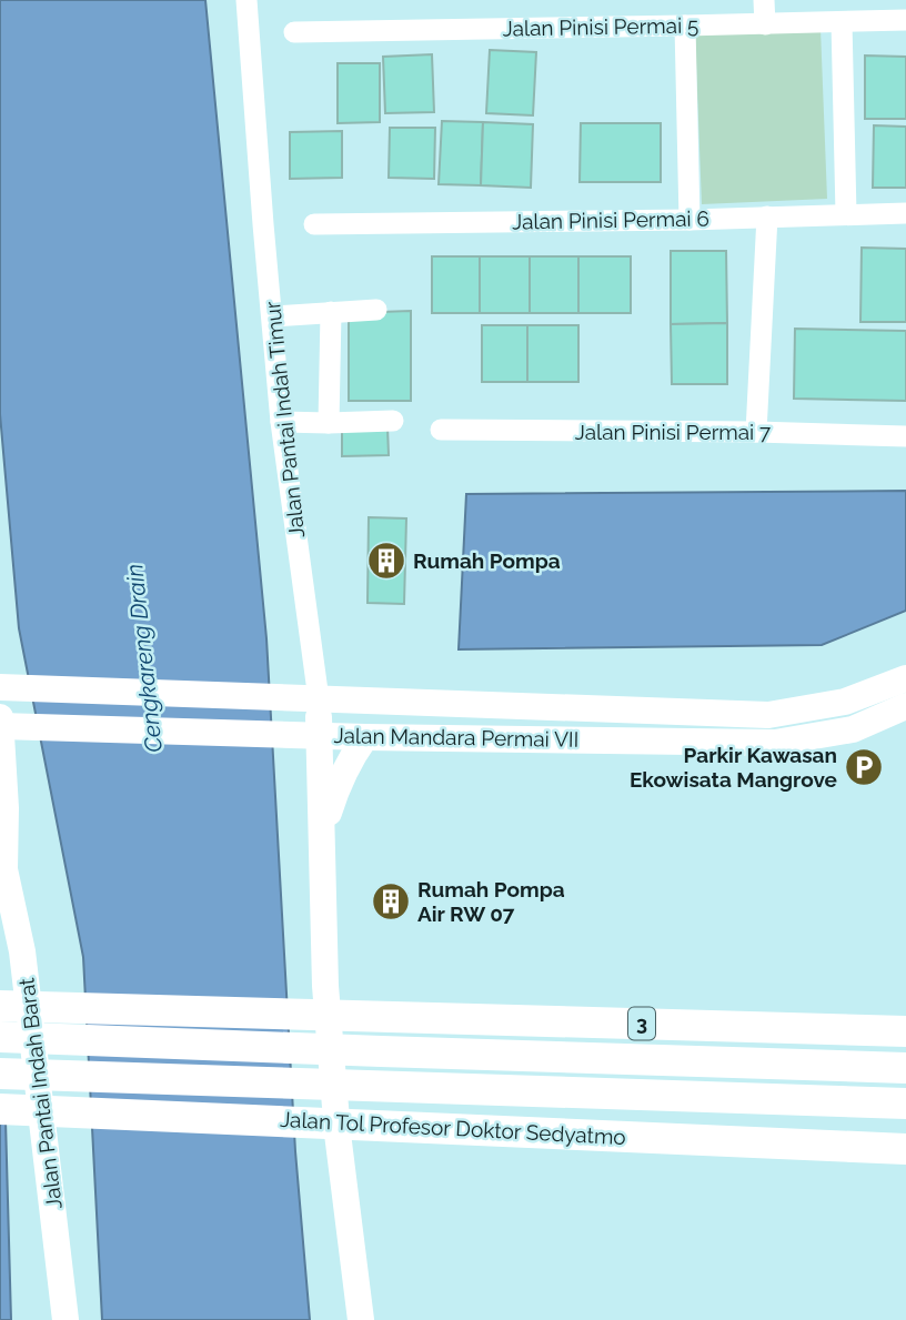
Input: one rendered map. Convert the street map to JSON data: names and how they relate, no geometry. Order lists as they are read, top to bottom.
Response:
{
  "streets": {
    "highway": ["3", "Jalan Tol Profesor Doktor Sedyatmo"],
    "main road": ["Jalan Pantai Indah Timur", "Jalan Mandara Permai VII", "Jalan Pantai Indah Barat"],
    "street": ["Jalan Pinisi Permai 5", "Jalan Pinisi Permai 6", "Jalan Pinisi Permai 7"]
  },
  "crossings": [
    ["Jalan Pantai Indah Timur", "Jalan Mandara Permai VII"],
    ["Jalan Mandara Permai VII", "Jalan Pantai Indah Barat"]
  ],
  "water": ["Cengkareng Drain"],
  "places": {
    "building": ["Rumah Pompa", "Rumah Pompa Air RW 07"],
    "parking": ["Parkir Kawasan Ekowisata Mangrove"]
  }
}
